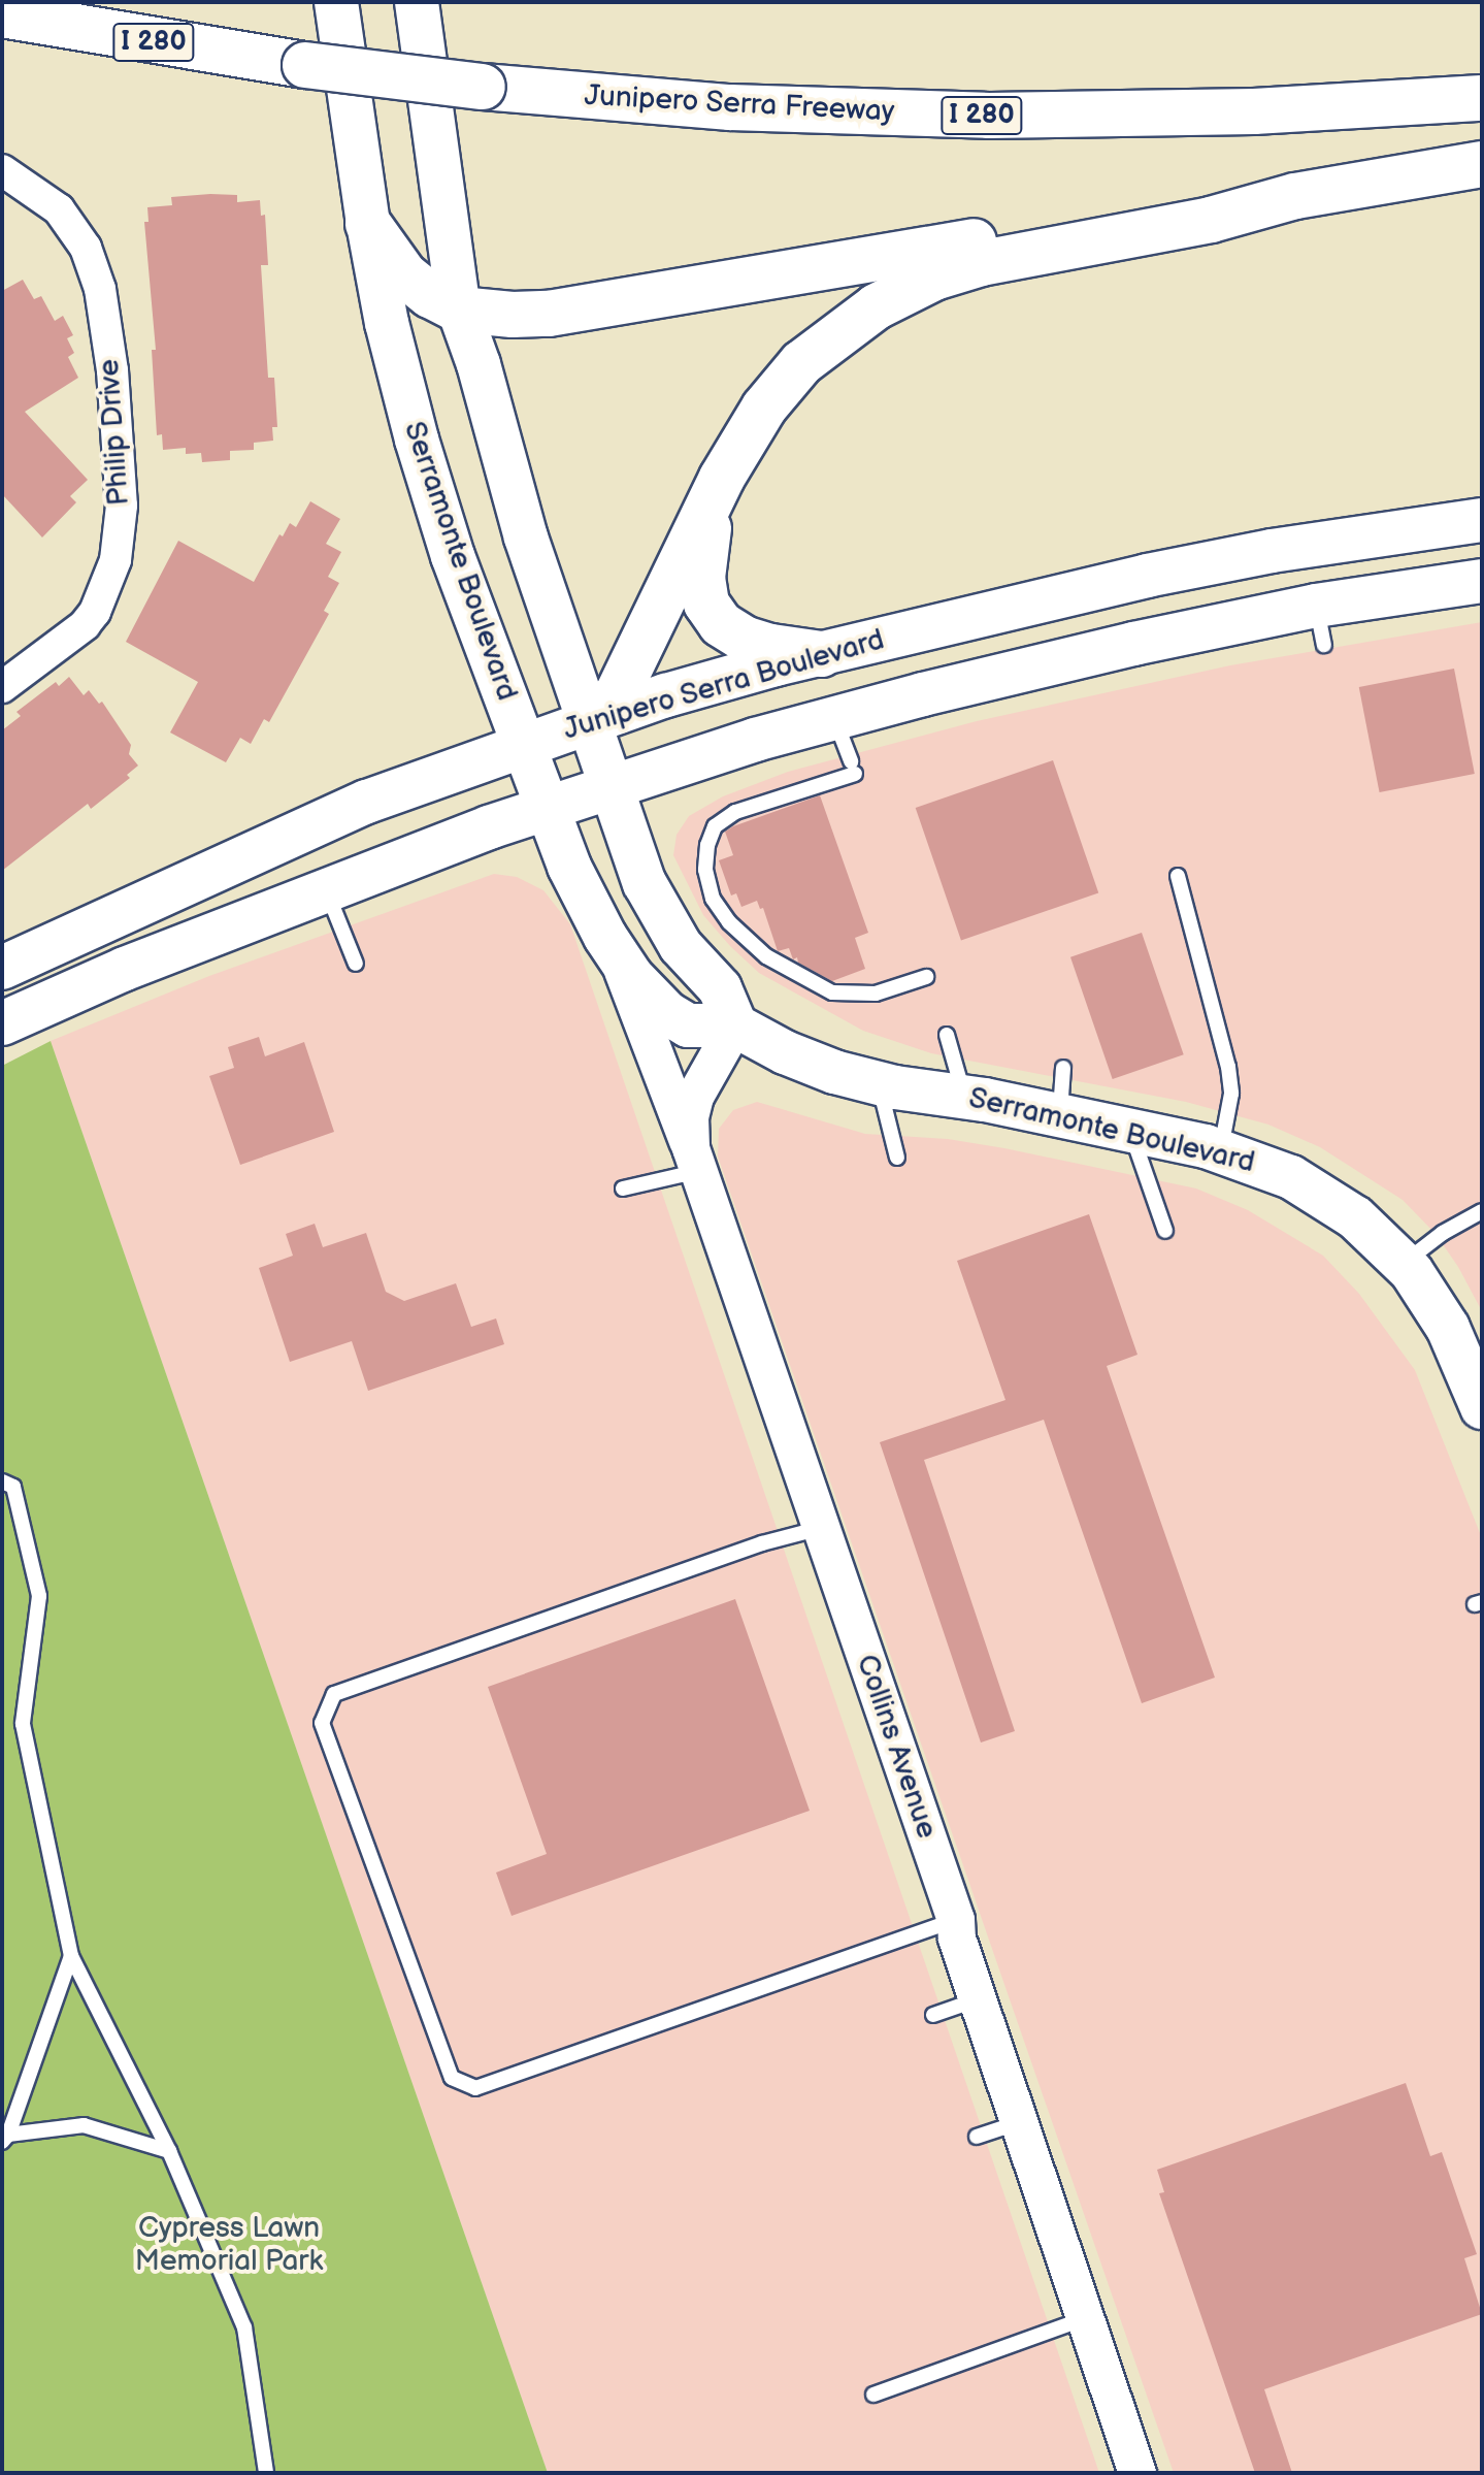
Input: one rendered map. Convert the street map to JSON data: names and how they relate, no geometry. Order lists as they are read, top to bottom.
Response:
{
  "streets": {
    "highway": ["I 280", "Junipero Serra Freeway"],
    "main road": ["Serramonte Boulevard", "Junipero Serra Boulevard"],
    "street": ["Philip Drive", "Collins Avenue"]
  },
  "crossings": [
    ["Serramonte Boulevard", "Junipero Serra Boulevard"],
    ["Serramonte Boulevard", "Collins Avenue"]
  ],
  "parks": ["Cypress Lawn Memorial Park"]
}
